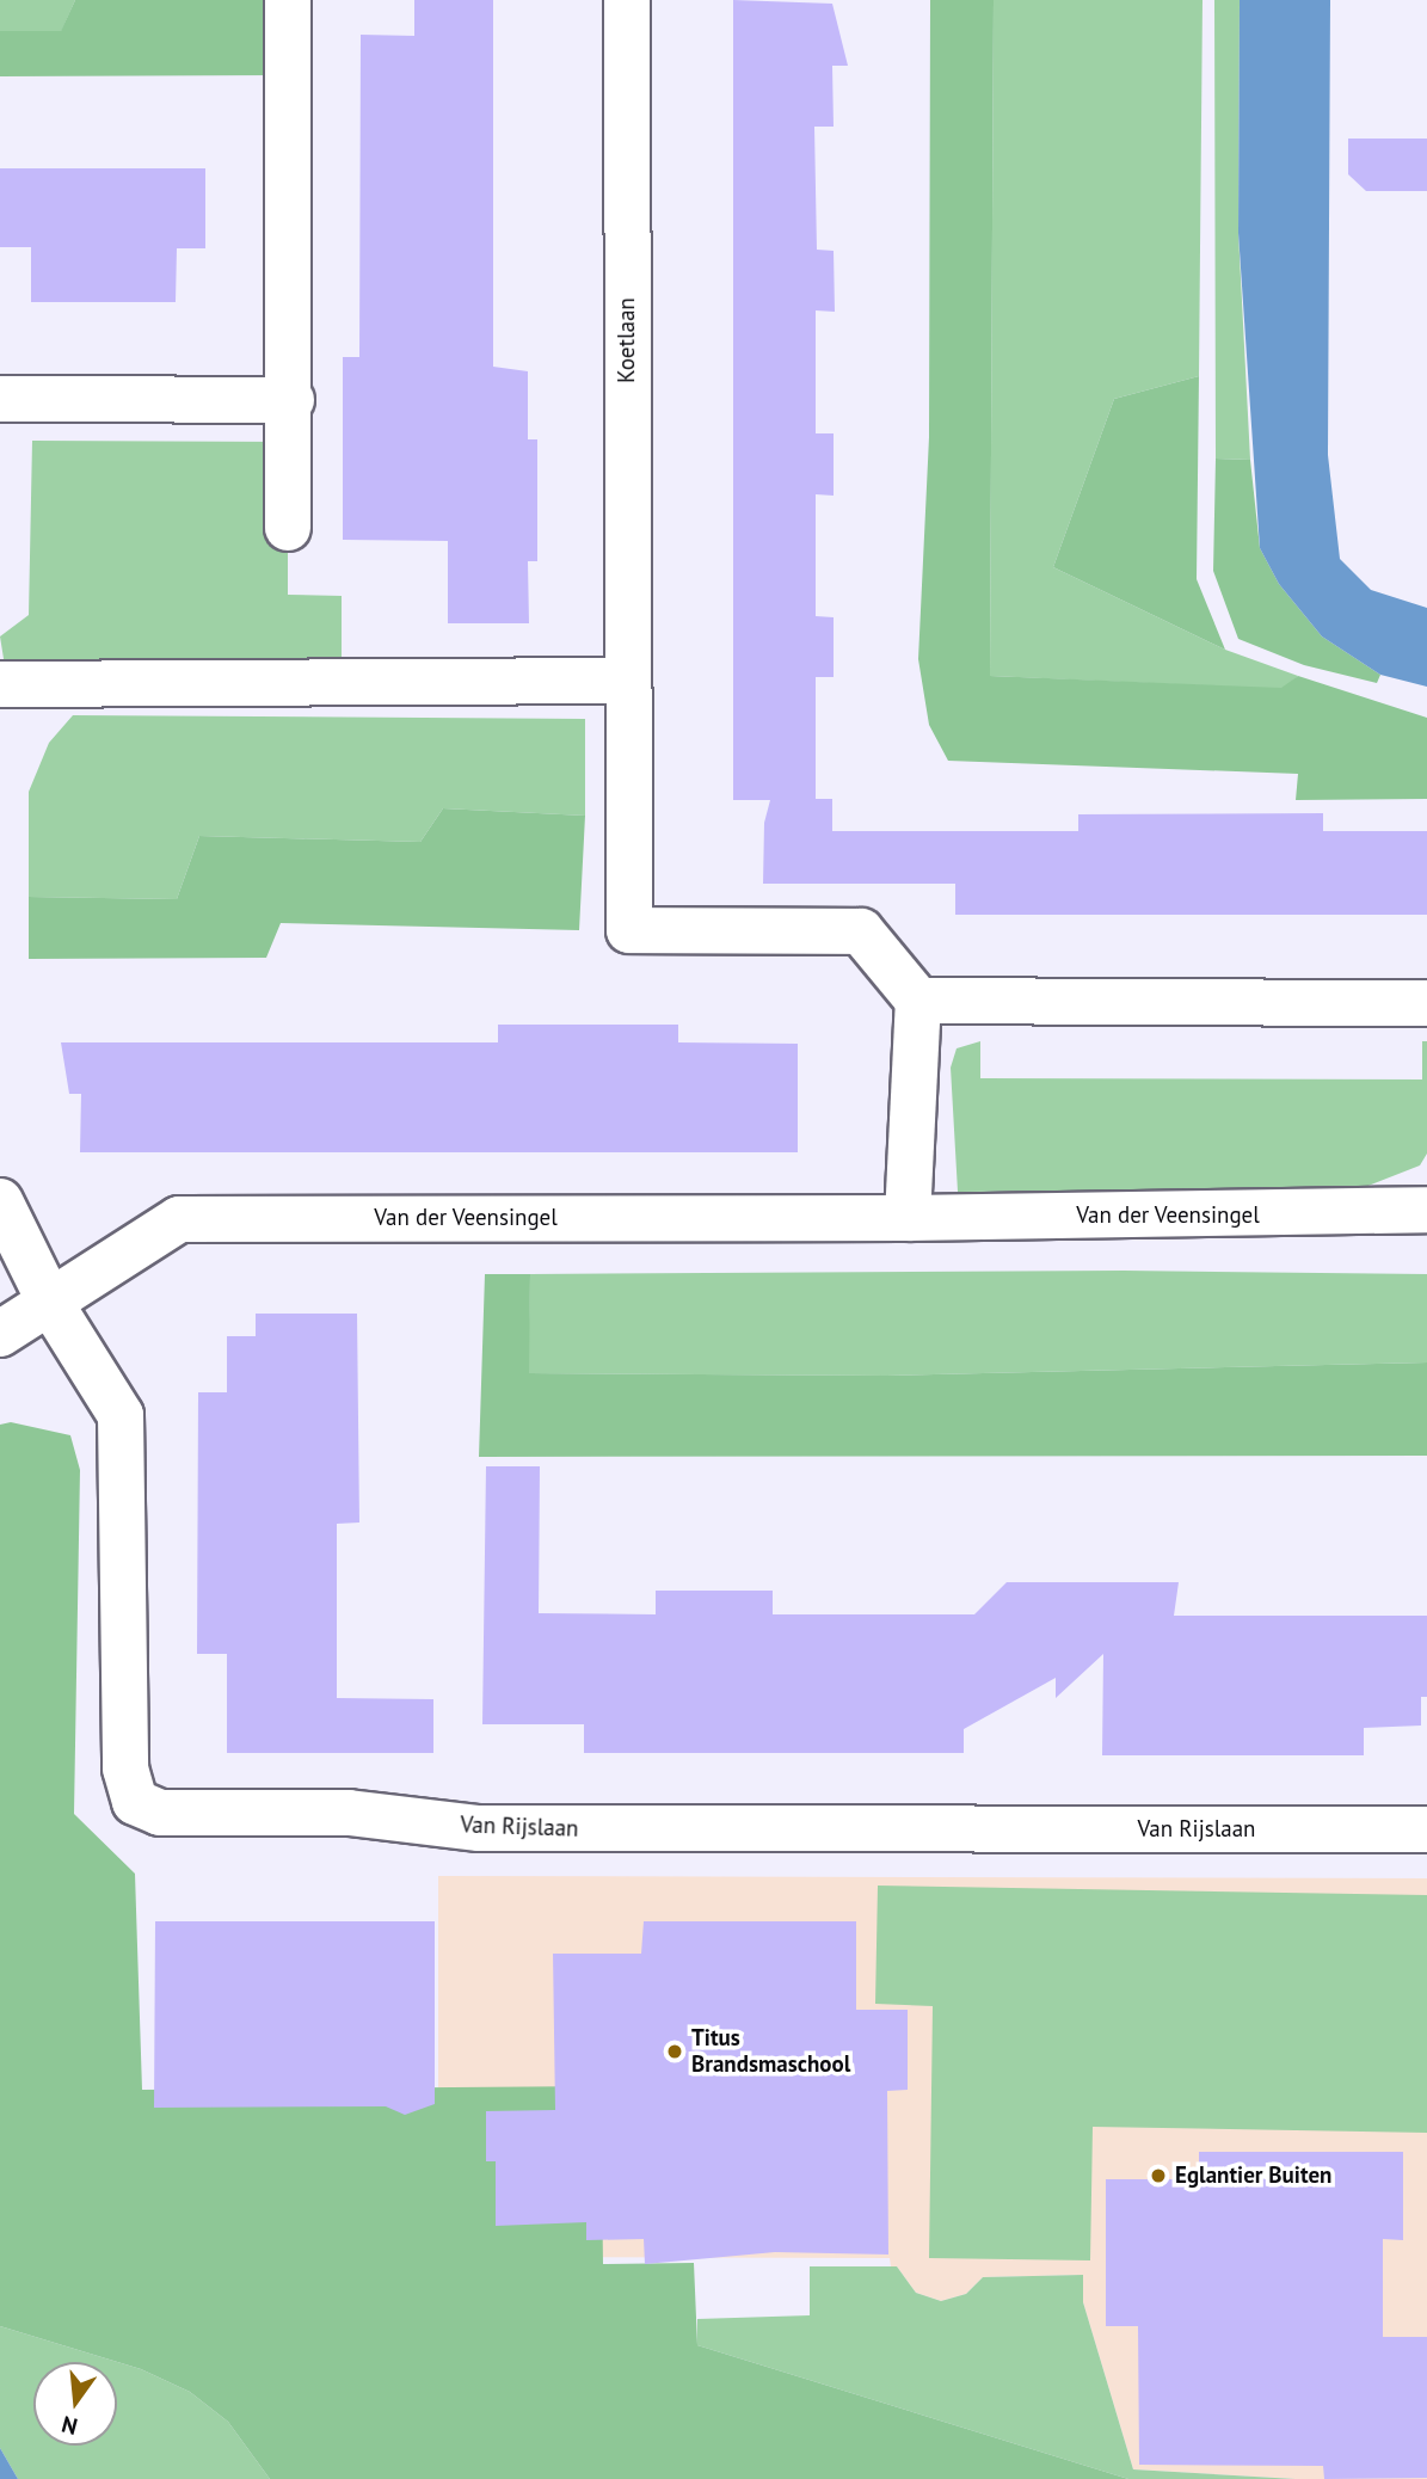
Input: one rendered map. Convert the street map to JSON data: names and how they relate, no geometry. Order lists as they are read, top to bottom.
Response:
{
  "streets": {
    "street": ["Koetlaan", "Van der Veensingel", "Van Rijslaan"]
  },
  "crossings": [
    ["Van der Veensingel", "Van Rijslaan"]
  ],
  "places": ["Titus Brandsmaschool", "Eglantier Buiten"],
  "north": "bottom"
}
